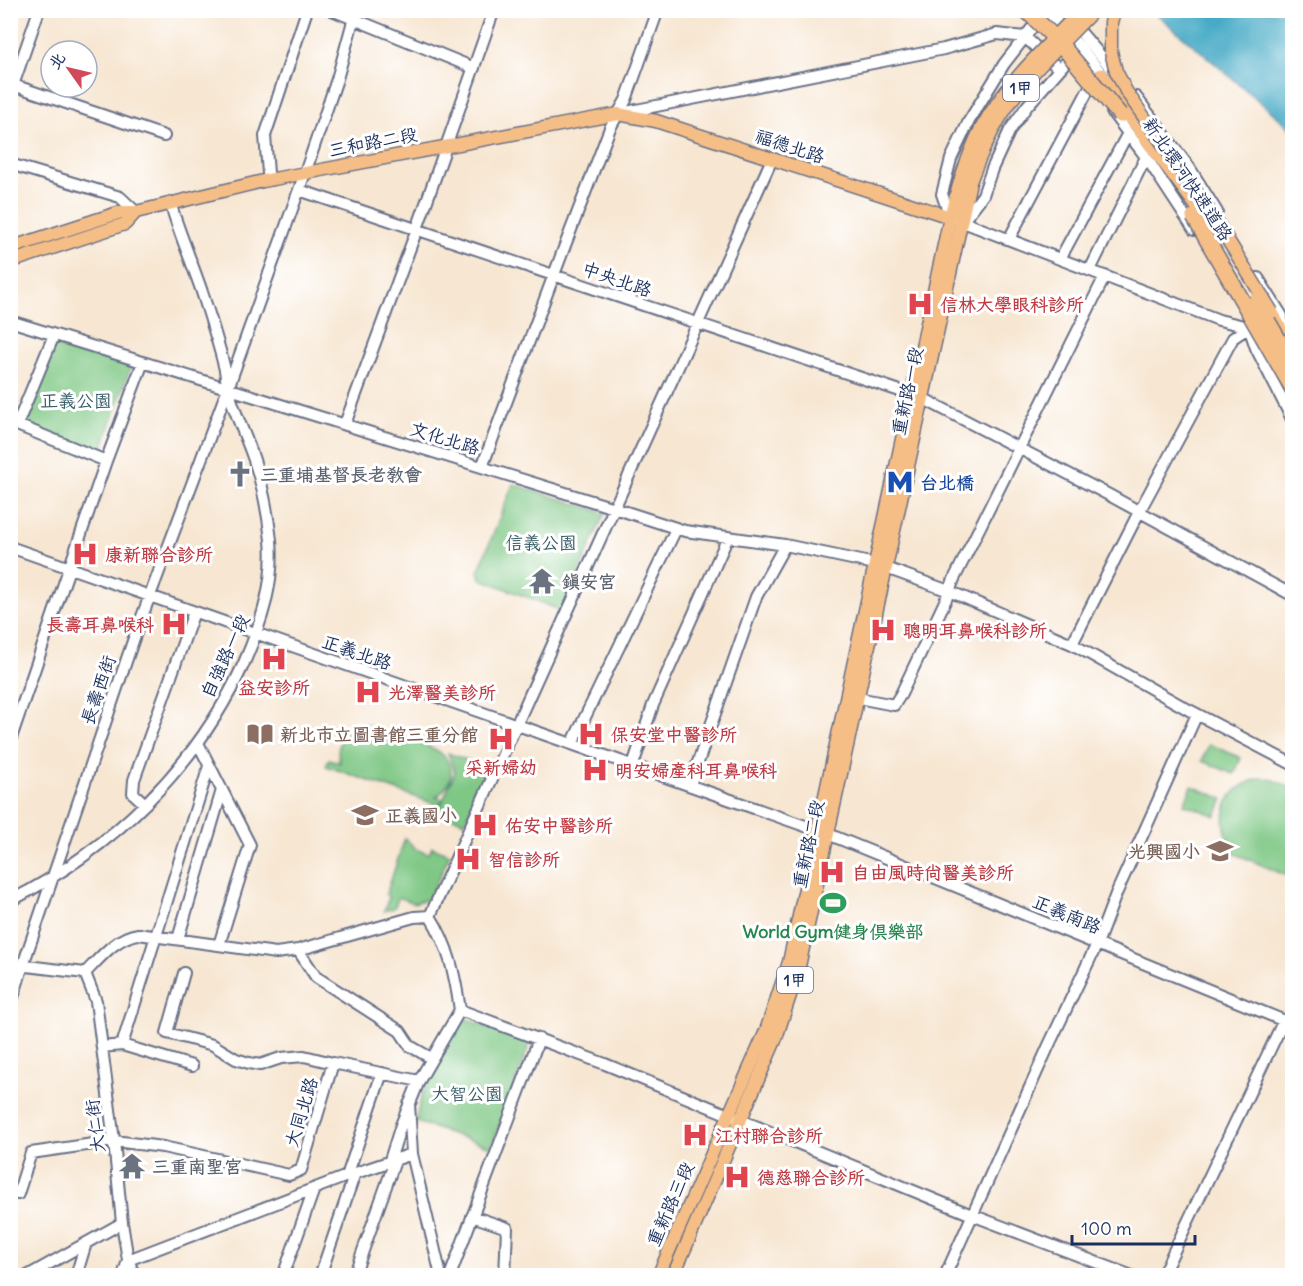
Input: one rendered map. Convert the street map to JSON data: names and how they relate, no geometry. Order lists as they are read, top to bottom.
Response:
{
  "streets": {
    "highway": ["新北環河快速道路"],
    "main road": [
      "1甲",
      "三和路二段",
      "福德北路",
      "重新路一段",
      "重新路二段",
      "重新路三段"
    ],
    "street": [
      "中央北路",
      "文化北路",
      "正義北路",
      "自強路一段",
      "長壽西街",
      "正義南路",
      "大同北路",
      "大仁街"
    ]
  },
  "crossings": [
    ["1甲", "重新路一段"],
    ["三和路二段", "福德北路"],
    ["三和路二段", "自強路一段"],
    ["三和路二段", "長壽西街"],
    ["福德北路", "重新路一段"],
    ["新北環河快速道路", "重新路一段"],
    ["中央北路", "重新路一段"],
    ["中央北路", "長壽西街"],
    ["重新路一段", "文化北路"],
    ["重新路一段", "重新路二段"],
    ["文化北路", "自強路一段"],
    ["文化北路", "長壽西街"],
    ["文化北路", "重新路二段"],
    ["正義北路", "自強路一段"],
    ["正義北路", "長壽西街"],
    ["正義北路", "重新路二段"],
    ["正義北路", "正義南路"],
    ["自強路一段", "長壽西街"],
    ["重新路二段", "正義南路"],
    ["重新路二段", "重新路三段"],
    ["大同北路", "大仁街"]
  ],
  "parks": ["正義公園", "信義公園", "大智公園"],
  "places": {
    "hospital": [
      "信林大學眼科診所",
      "康新聯合診所",
      "長壽耳鼻喉科",
      "聰明耳鼻喉科診所",
      "益安診所",
      "光澤醫美診所",
      "保安堂中醫診所",
      "采新婦幼",
      "明安婦產科耳鼻喉科",
      "佑安中醫診所",
      "智信診所",
      "自由風時尚醫美診所",
      "江村聯合診所",
      "德慈聯合診所"
    ],
    "church": ["三重埔基督長老教會"],
    "metro station": ["台北橋"],
    "temple": ["鎮安宮", "三重南聖宮"],
    "library": ["新北市立圖書館三重分館"],
    "school or university": ["正義國小", "光興國小"],
    "sports": ["World Gym健身俱樂部"]
  },
  "scale_bar": "100 m",
  "north": "top left"
}
